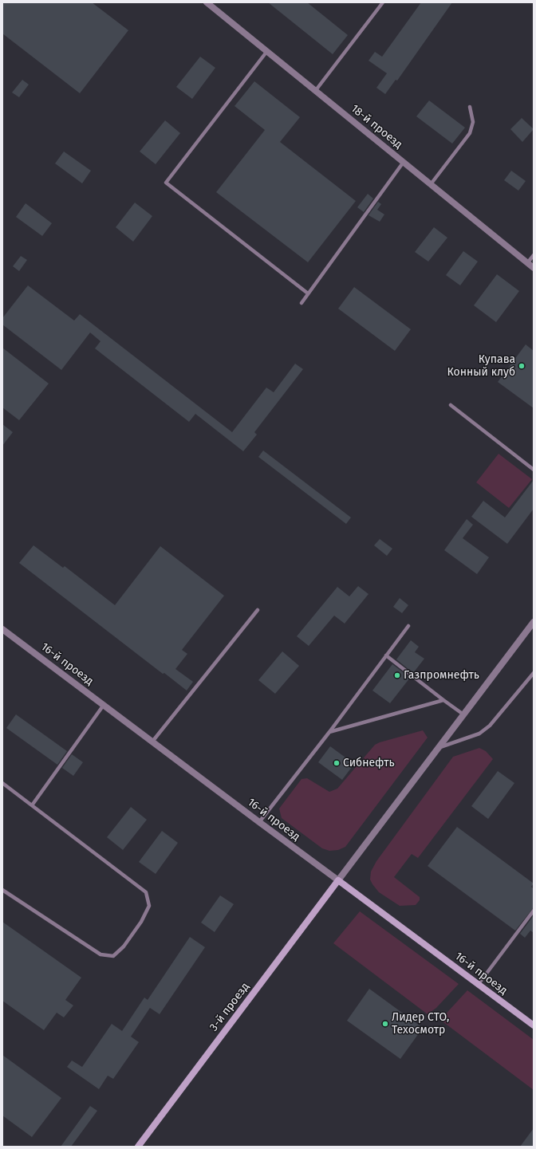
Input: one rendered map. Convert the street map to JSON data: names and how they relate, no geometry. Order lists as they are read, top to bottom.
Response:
{
  "streets": {
    "street": ["18-й проезд", "16-й проезд", "3-й проезд"]
  },
  "crossings": [
    ["16-й проезд", "3-й проезд"]
  ],
  "places": [
    "Купава Конный клуб",
    "Газпромнефть",
    "Сибнефть",
    "Лидер СТО, Техосмотр"
  ]
}
